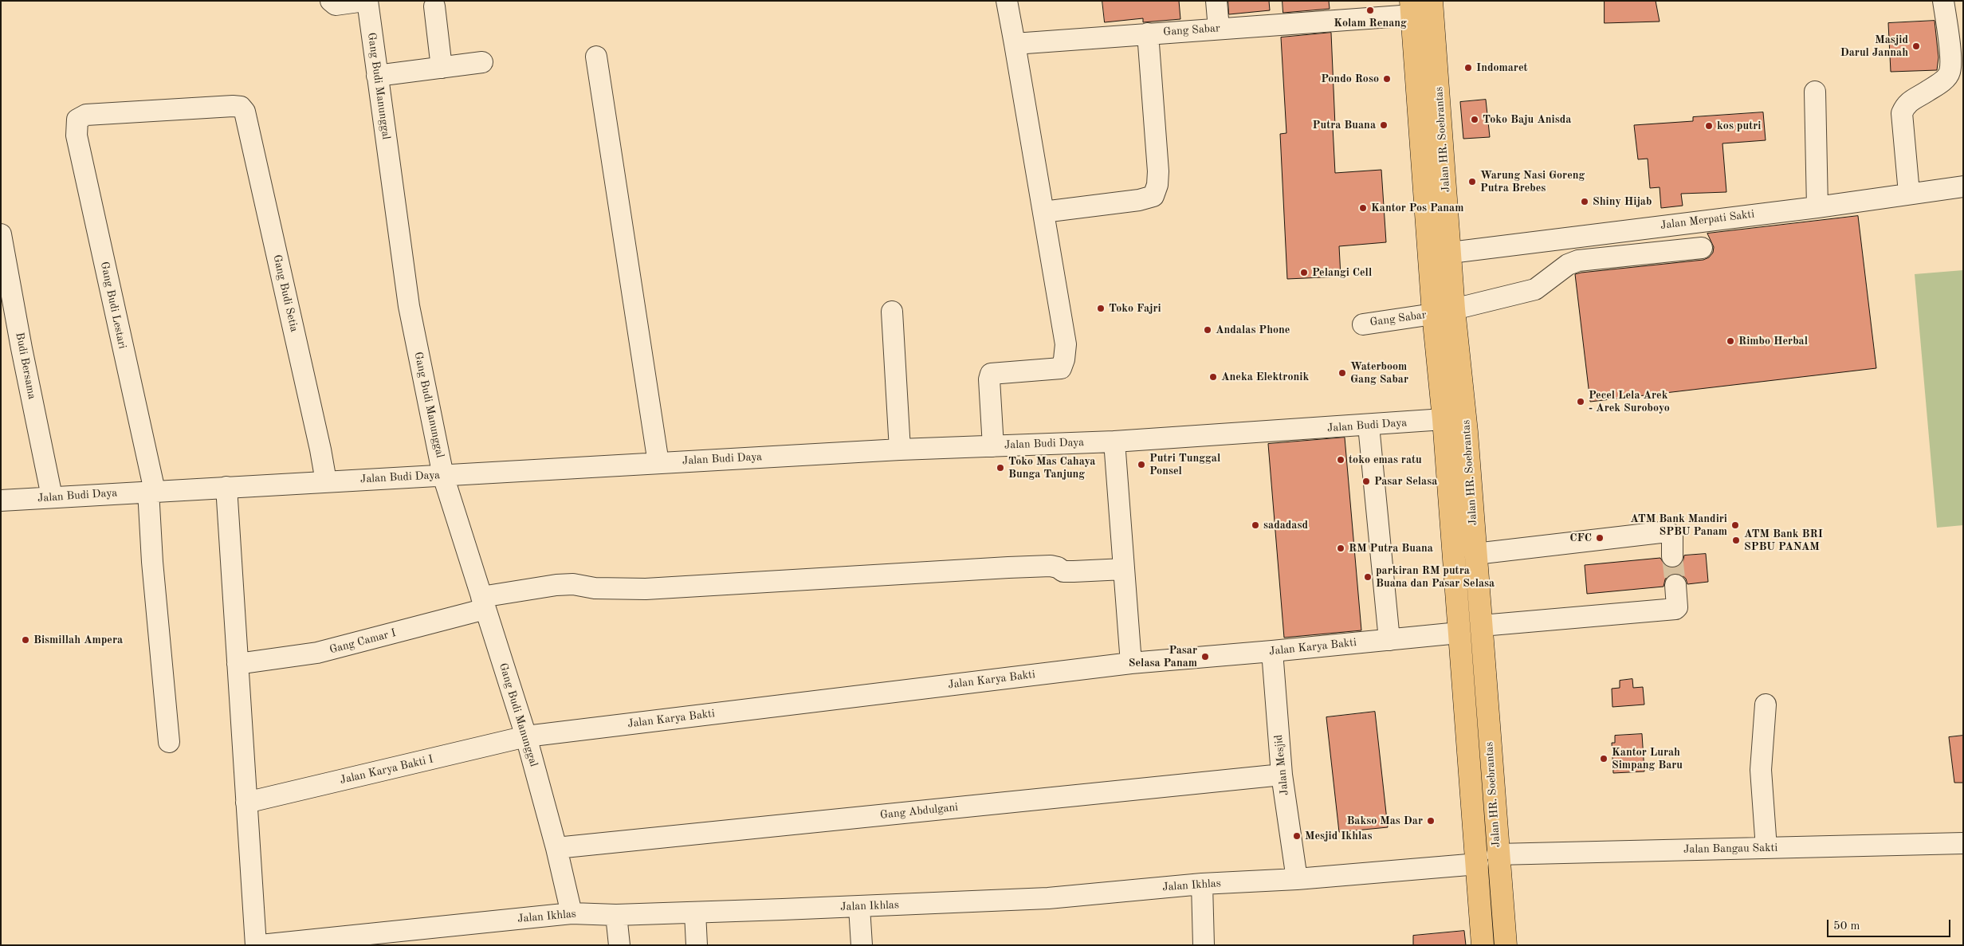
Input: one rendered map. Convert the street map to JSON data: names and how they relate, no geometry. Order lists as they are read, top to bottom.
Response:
{
  "streets": {
    "main road": ["Jalan HR. Soebrantas"],
    "street": [
      "Gang Sabar",
      "Gang Budi Manunggal",
      "Jalan Merpati Sakti",
      "Gang Budi Setia",
      "Gang Budi Lestari",
      "Budi Bersama",
      "Jalan Budi Daya",
      "Gang Camar I",
      "Jalan Karya Bakti",
      "Jalan Mesjid",
      "Jalan Karya Bakti I",
      "Gang Abdulgani",
      "Jalan Bangau Sakti",
      "Jalan Ikhlas"
    ]
  },
  "crossings": [
    ["Gang Sabar", "Jalan HR. Soebrantas"],
    ["Gang Budi Manunggal", "Jalan Budi Daya"],
    ["Gang Budi Manunggal", "Gang Camar I"],
    ["Gang Budi Manunggal", "Jalan Karya Bakti"],
    ["Gang Budi Manunggal", "Jalan Karya Bakti I"],
    ["Gang Budi Manunggal", "Gang Abdulgani"],
    ["Gang Budi Manunggal", "Jalan Ikhlas"],
    ["Jalan HR. Soebrantas", "Jalan Merpati Sakti"],
    ["Jalan HR. Soebrantas", "Jalan Budi Daya"],
    ["Jalan HR. Soebrantas", "Jalan Karya Bakti"],
    ["Jalan HR. Soebrantas", "Jalan Bangau Sakti"],
    ["Jalan HR. Soebrantas", "Jalan Ikhlas"],
    ["Gang Budi Setia", "Gang Budi Lestari"],
    ["Gang Budi Setia", "Jalan Budi Daya"],
    ["Gang Budi Lestari", "Jalan Budi Daya"],
    ["Budi Bersama", "Jalan Budi Daya"],
    ["Jalan Karya Bakti", "Jalan Mesjid"],
    ["Jalan Karya Bakti", "Jalan Karya Bakti I"],
    ["Jalan Mesjid", "Gang Abdulgani"],
    ["Jalan Mesjid", "Jalan Ikhlas"]
  ],
  "places": [
    "Kolam Renang",
    "Masjid Darul Jannah",
    "Indomaret",
    "Pondo Roso",
    "Toko Baju Anisda",
    "Putra Buana",
    "kos putri",
    "Warung Nasi Goreng Putra Brebes",
    "Shiny Hijab",
    "Kantor Pos Panam",
    "Pelangi Cell",
    "Toko Fajri",
    "Andalas Phone",
    "Rimbo Herbal",
    "Waterboom Gang Sabar",
    "Aneka Elektronik",
    "Pecel Lela Arek - Arek Suroboyo",
    "toko emas ratu",
    "Putri Tunggal Ponsel",
    "Toko Mas Cahaya Bunga Tanjung",
    "Pasar Selasa",
    "sadadasd",
    "ATM Bank Mandiri SPBU Panam",
    "CFC",
    "ATM Bank BRI SPBU PANAM",
    "RM Putra Buana",
    "parkiran RM putra Buana dan Pasar Selasa",
    "Bismillah Ampera",
    "Pasar Selasa Panam",
    "Kantor Lurah Simpang Baru",
    "Bakso Mas Dar",
    "Mesjid Ikhlas"
  ],
  "scale_bar": "50 m"
}
